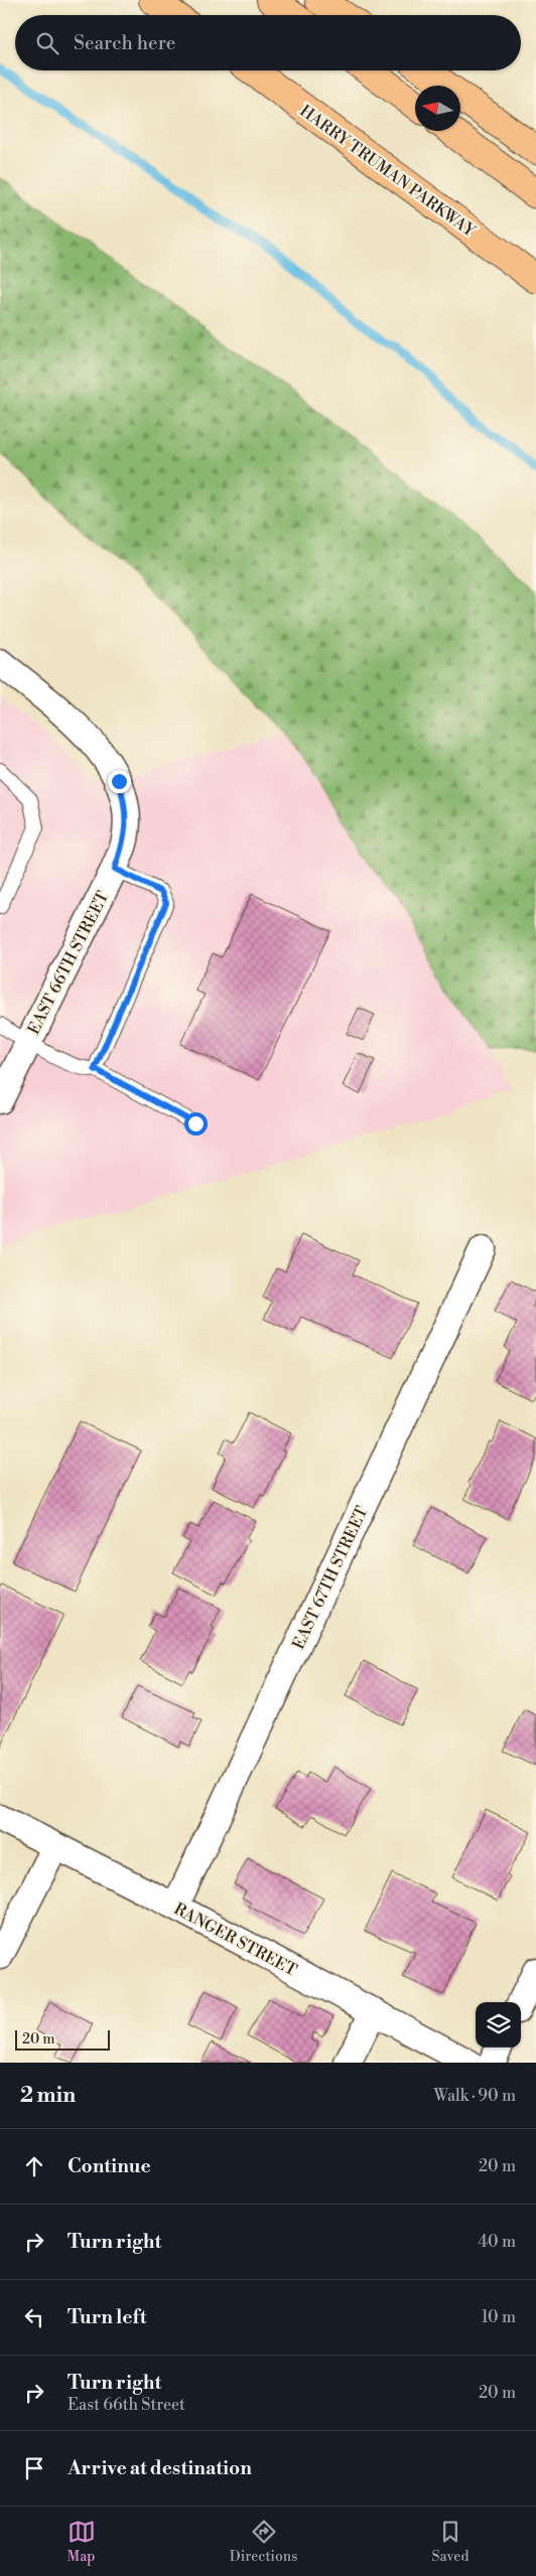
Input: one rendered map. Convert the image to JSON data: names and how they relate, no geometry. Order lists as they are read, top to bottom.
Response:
{
  "streets": {
    "highway": ["HARRY TRUMAN PARKWAY"],
    "street": ["EAST 66TH STREET", "EAST 67TH STREET", "RANGER STREET"]
  },
  "crossings": [
    ["EAST 67TH STREET", "RANGER STREET"]
  ],
  "scale_bar": "20 m",
  "north": "left",
  "page": {
    "search": "Search here",
    "scale": "20 m",
    "heading": ["2 min", "Walk · 90 m"],
    "list": [
      ["Continue", "20 m"],
      ["Turn right", "40 m"],
      ["Turn left", "10 m"],
      ["Turn right", "East 66th Street", "20 m"],
      "Arrive at destination"
    ],
    "nav": ["Map", "Directions", "Saved"]
  }
}
